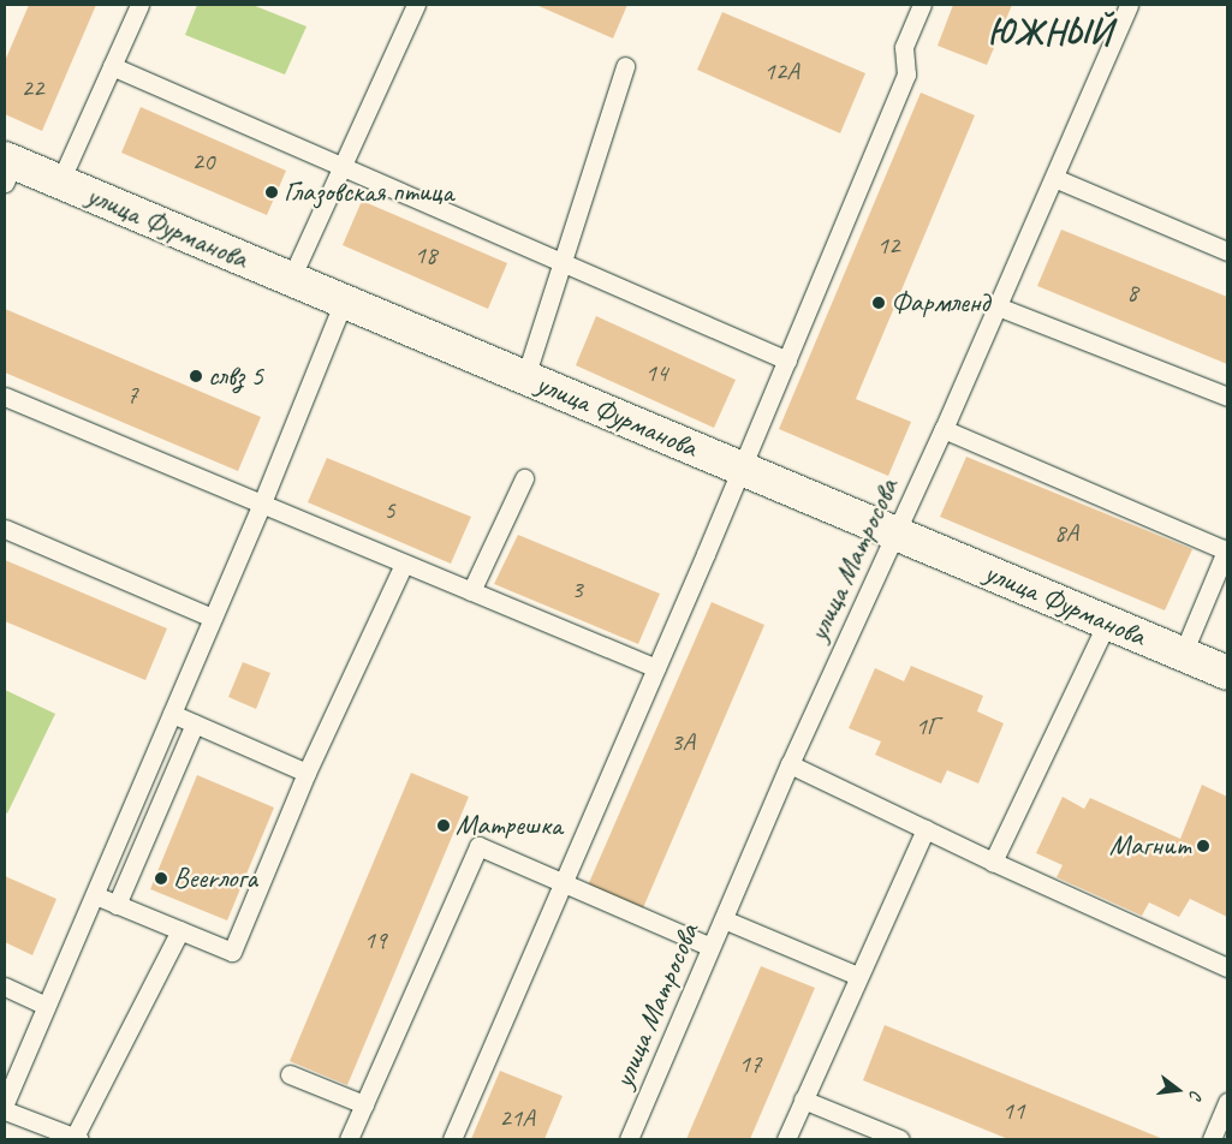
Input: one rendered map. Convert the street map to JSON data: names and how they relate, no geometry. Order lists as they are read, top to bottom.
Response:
{
  "streets": {
    "main road": ["улица Фурманова"],
    "lane": ["улица Матросова"]
  },
  "crossings": [
    ["улица Фурманова", "улица Матросова"]
  ],
  "districts": ["ЮЖНЫЙ"],
  "places": [
    "Глазовская птица",
    "Фармленд",
    "слвз 5",
    "Матрешка",
    "Магнит",
    "Beerлога"
  ],
  "house_numbers": [
    "12А",
    "22",
    "20",
    "12",
    "18",
    "8",
    "14",
    "7",
    "5",
    "8А",
    "3",
    "1Г",
    "3А",
    "19",
    "17",
    "11",
    "21А"
  ],
  "north": "right"
}
